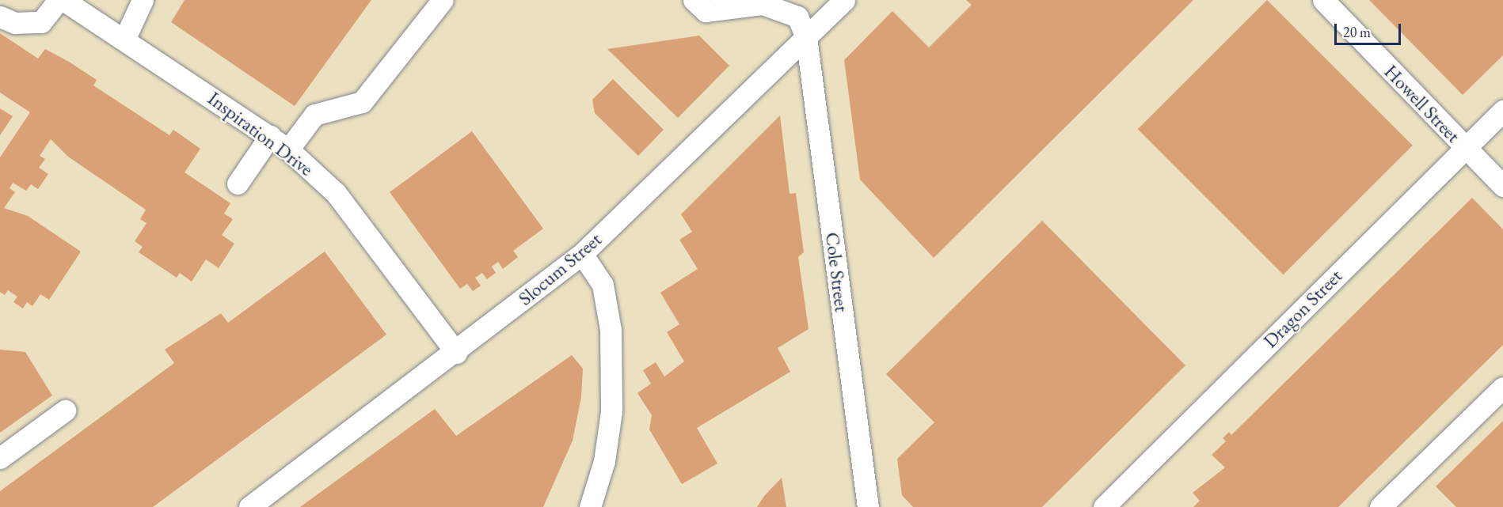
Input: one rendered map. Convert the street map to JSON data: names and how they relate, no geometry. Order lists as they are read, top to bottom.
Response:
{
  "streets": {
    "street": [
      "Howell Street",
      "Inspiration Drive",
      "Slocum Street",
      "Cole Street",
      "Dragon Street"
    ]
  },
  "crossings": [
    ["Howell Street", "Dragon Street"],
    ["Inspiration Drive", "Slocum Street"],
    ["Slocum Street", "Cole Street"]
  ],
  "scale_bar": "20 m"
}
